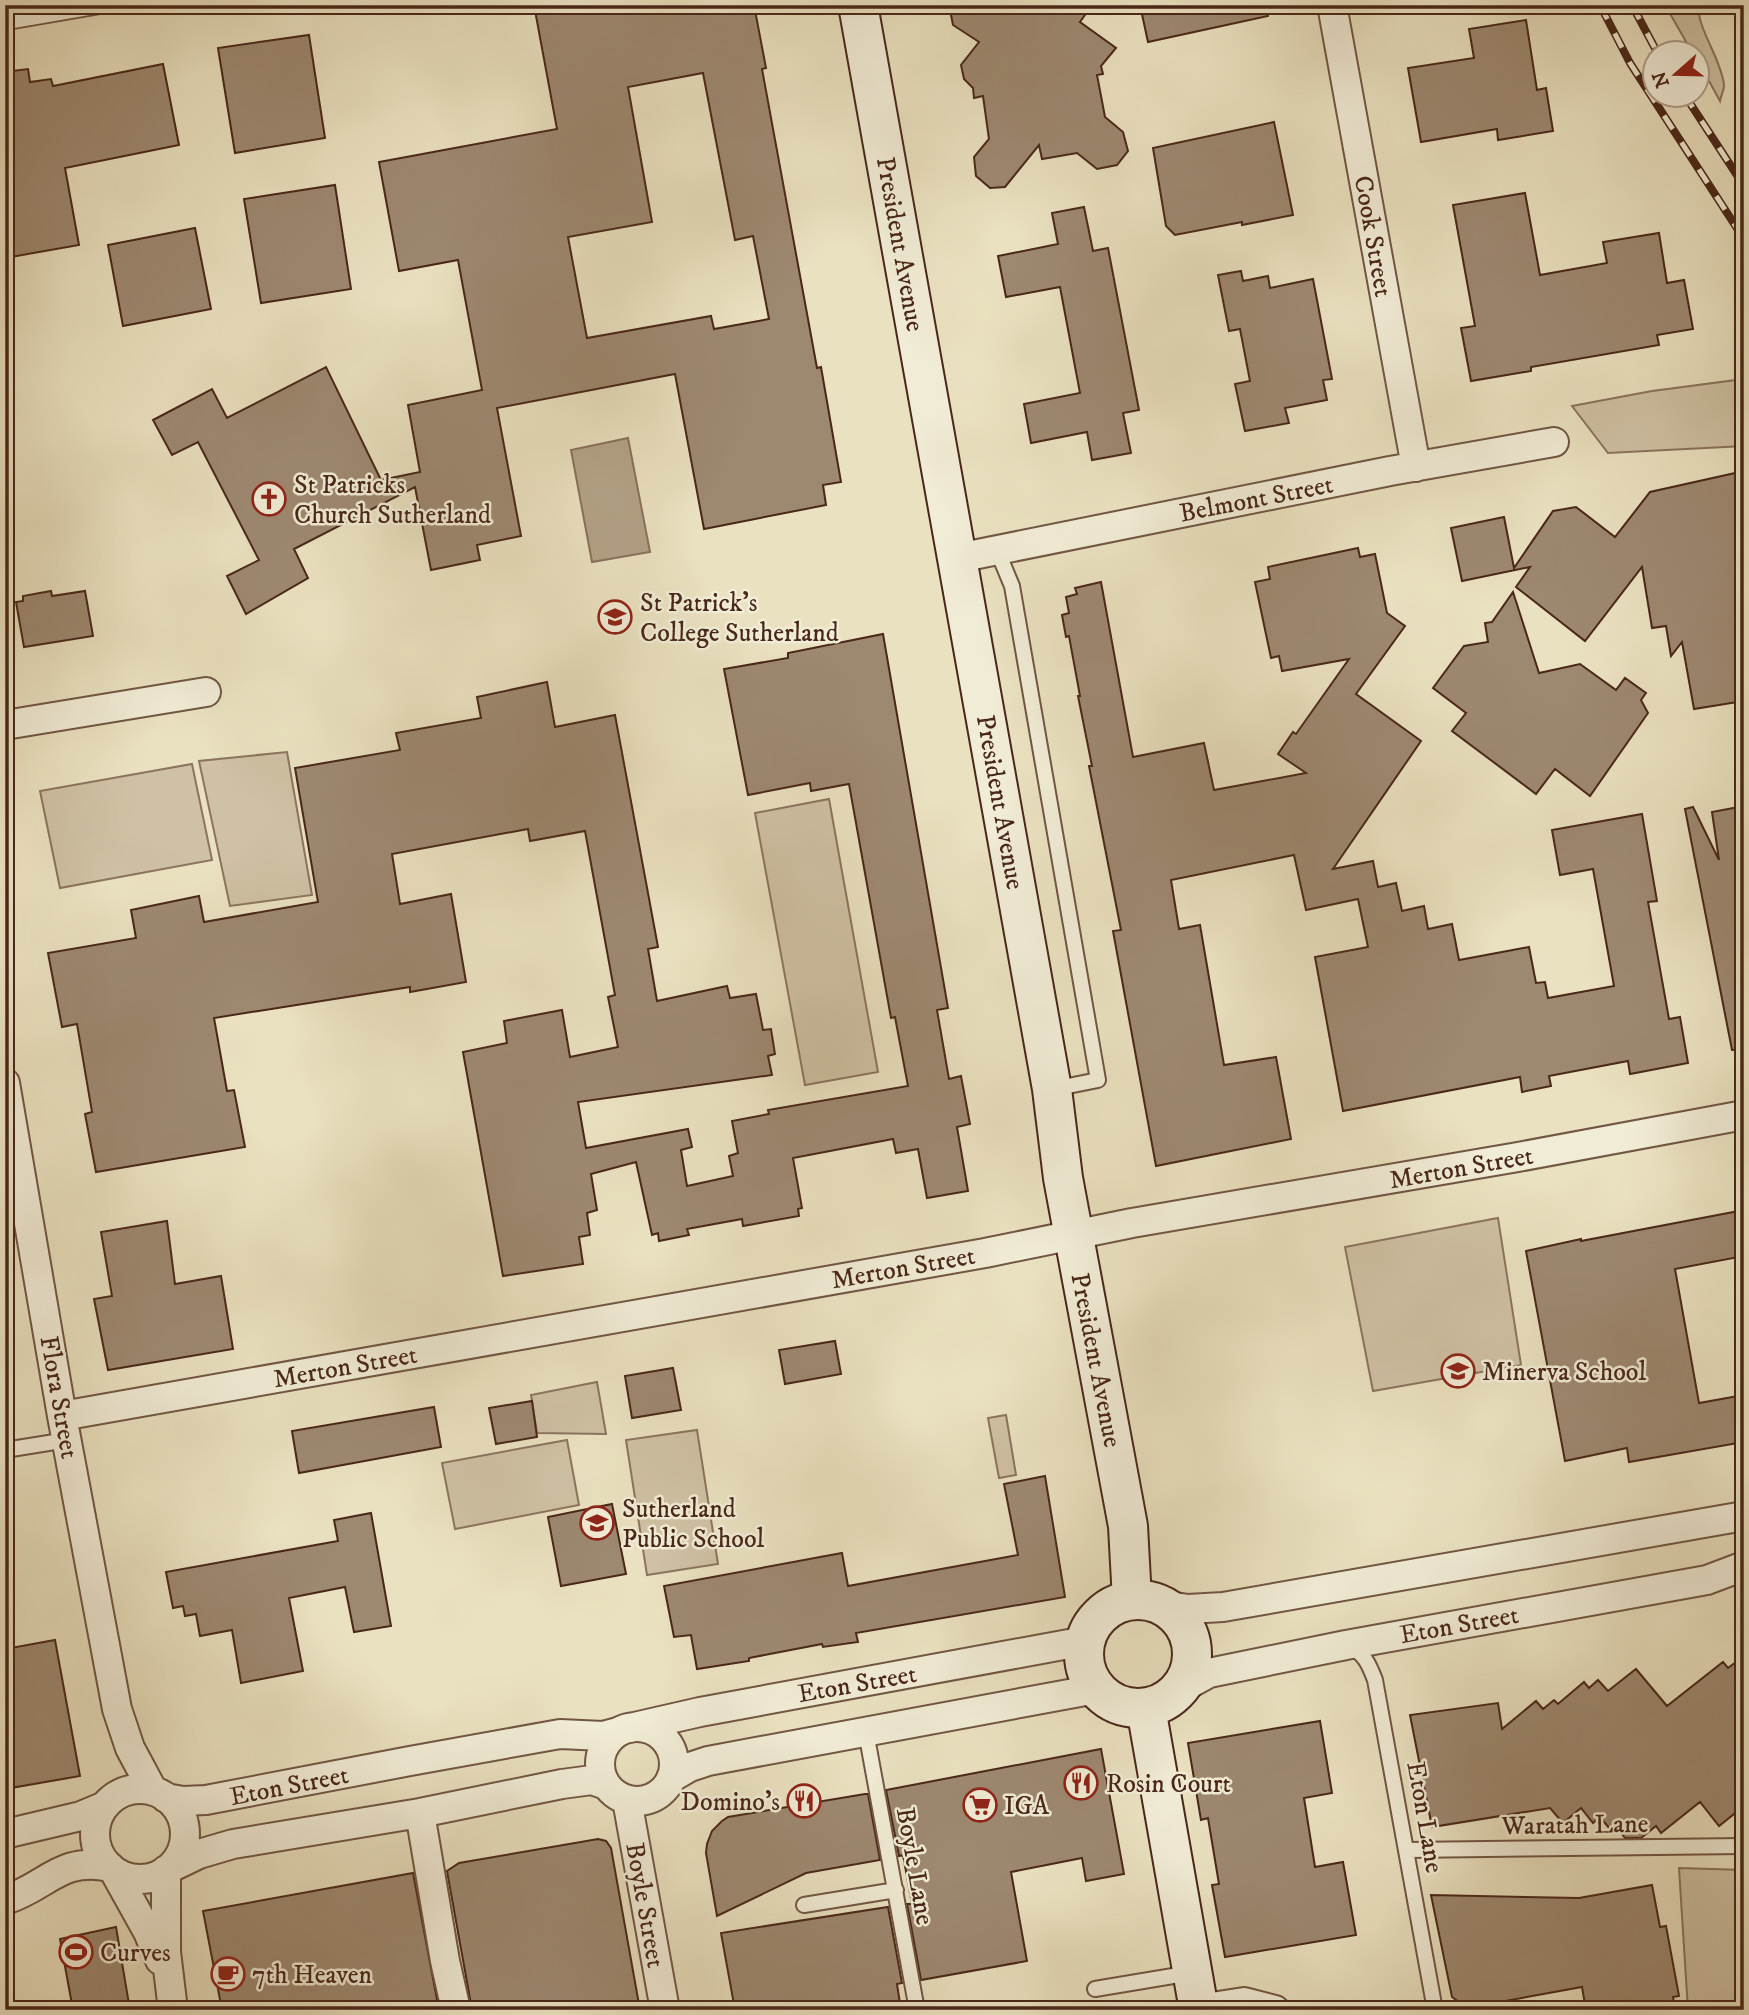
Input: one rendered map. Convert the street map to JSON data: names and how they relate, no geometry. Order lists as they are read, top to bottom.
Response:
{
  "streets": {
    "street": [
      "Cook Street",
      "President Avenue",
      "Belmont Street",
      "Merton Street",
      "Flora Street",
      "Eton Street",
      "Boyle Street"
    ],
    "lane": ["Eton Lane", "Waratah Lane", "Boyle Lane"]
  },
  "crossings": [
    ["Cook Street", "Belmont Street"],
    ["President Avenue", "Belmont Street"],
    ["President Avenue", "Merton Street"],
    ["President Avenue", "Eton Street"],
    ["Merton Street", "Flora Street"],
    ["Flora Street", "Eton Street"],
    ["Eton Street", "Eton Lane"],
    ["Eton Street", "Boyle Lane"],
    ["Eton Street", "Boyle Street"],
    ["Eton Lane", "Waratah Lane"]
  ],
  "places": {
    "church": ["St Patricks Church Sutherland"],
    "school or university": ["St Patrick's College Sutherland", "Minerva School", "Sutherland Public School"],
    "restaurant": ["Rosin Court", "Domino's"],
    "supermarket": ["IGA"],
    "sports": ["Curves"],
    "cafe": ["7th Heaven"]
  },
  "north": "left"
}
